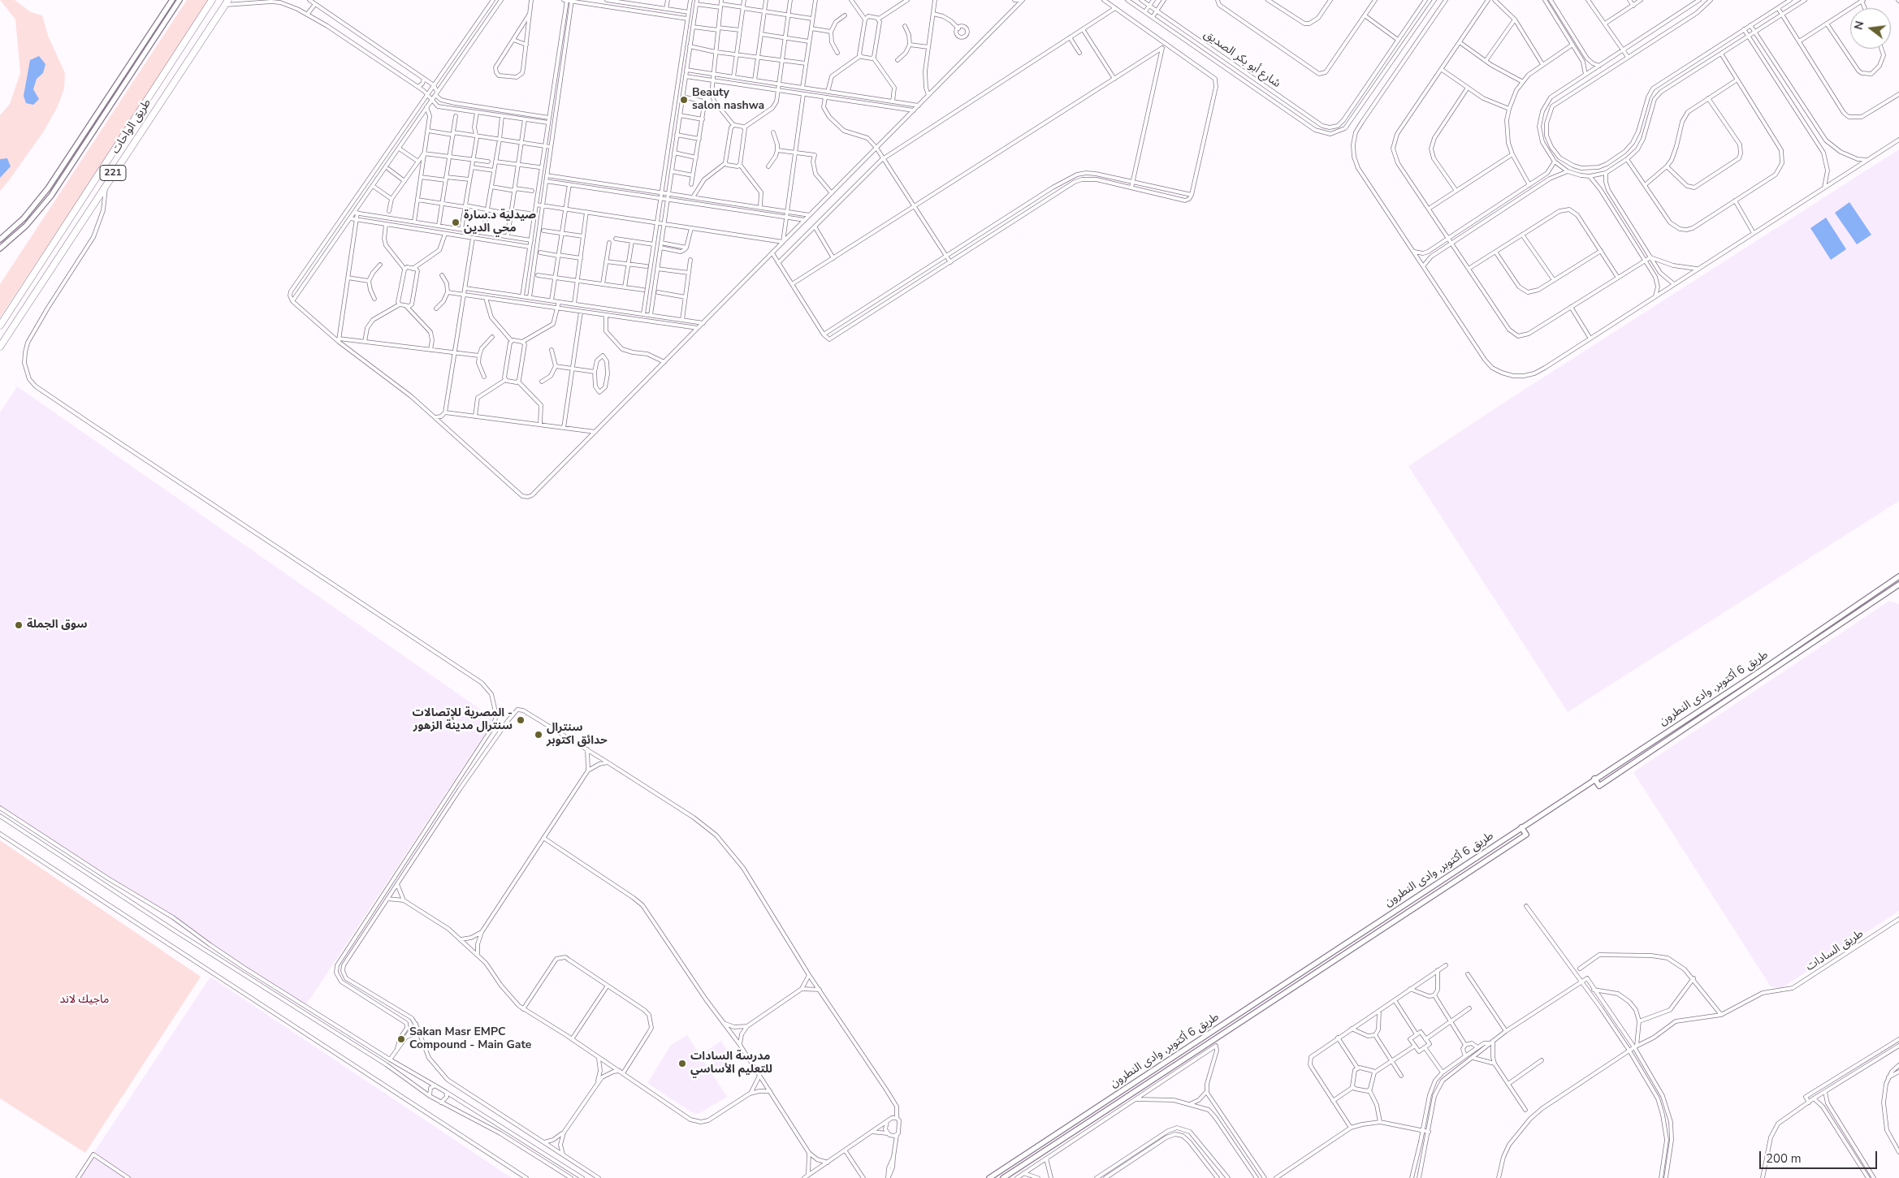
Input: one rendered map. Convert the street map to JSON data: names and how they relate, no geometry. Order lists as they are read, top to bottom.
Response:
{
  "streets": {
    "highway": ["طريق الواحات", "221"],
    "street": ["شارع أبو بكر الصديق", "طريق 6 أكتوبر, وادى النطرون", "طريق السادات"]
  },
  "parks": ["ماجيك لاند"],
  "places": [
    "Beauty salon nashwa",
    "صيدلية د.سارة محي الدين",
    "سوق الجملة",
    "المصرية للإتصالات - سنترال مدينة الزهور",
    "سنترال حدائق اكتوبر",
    "Sakan Masr EMPC Compound - Main Gate",
    "مدرسة السادات للتعليم الأساسي"
  ],
  "scale_bar": "200 m",
  "north": "left"
}
